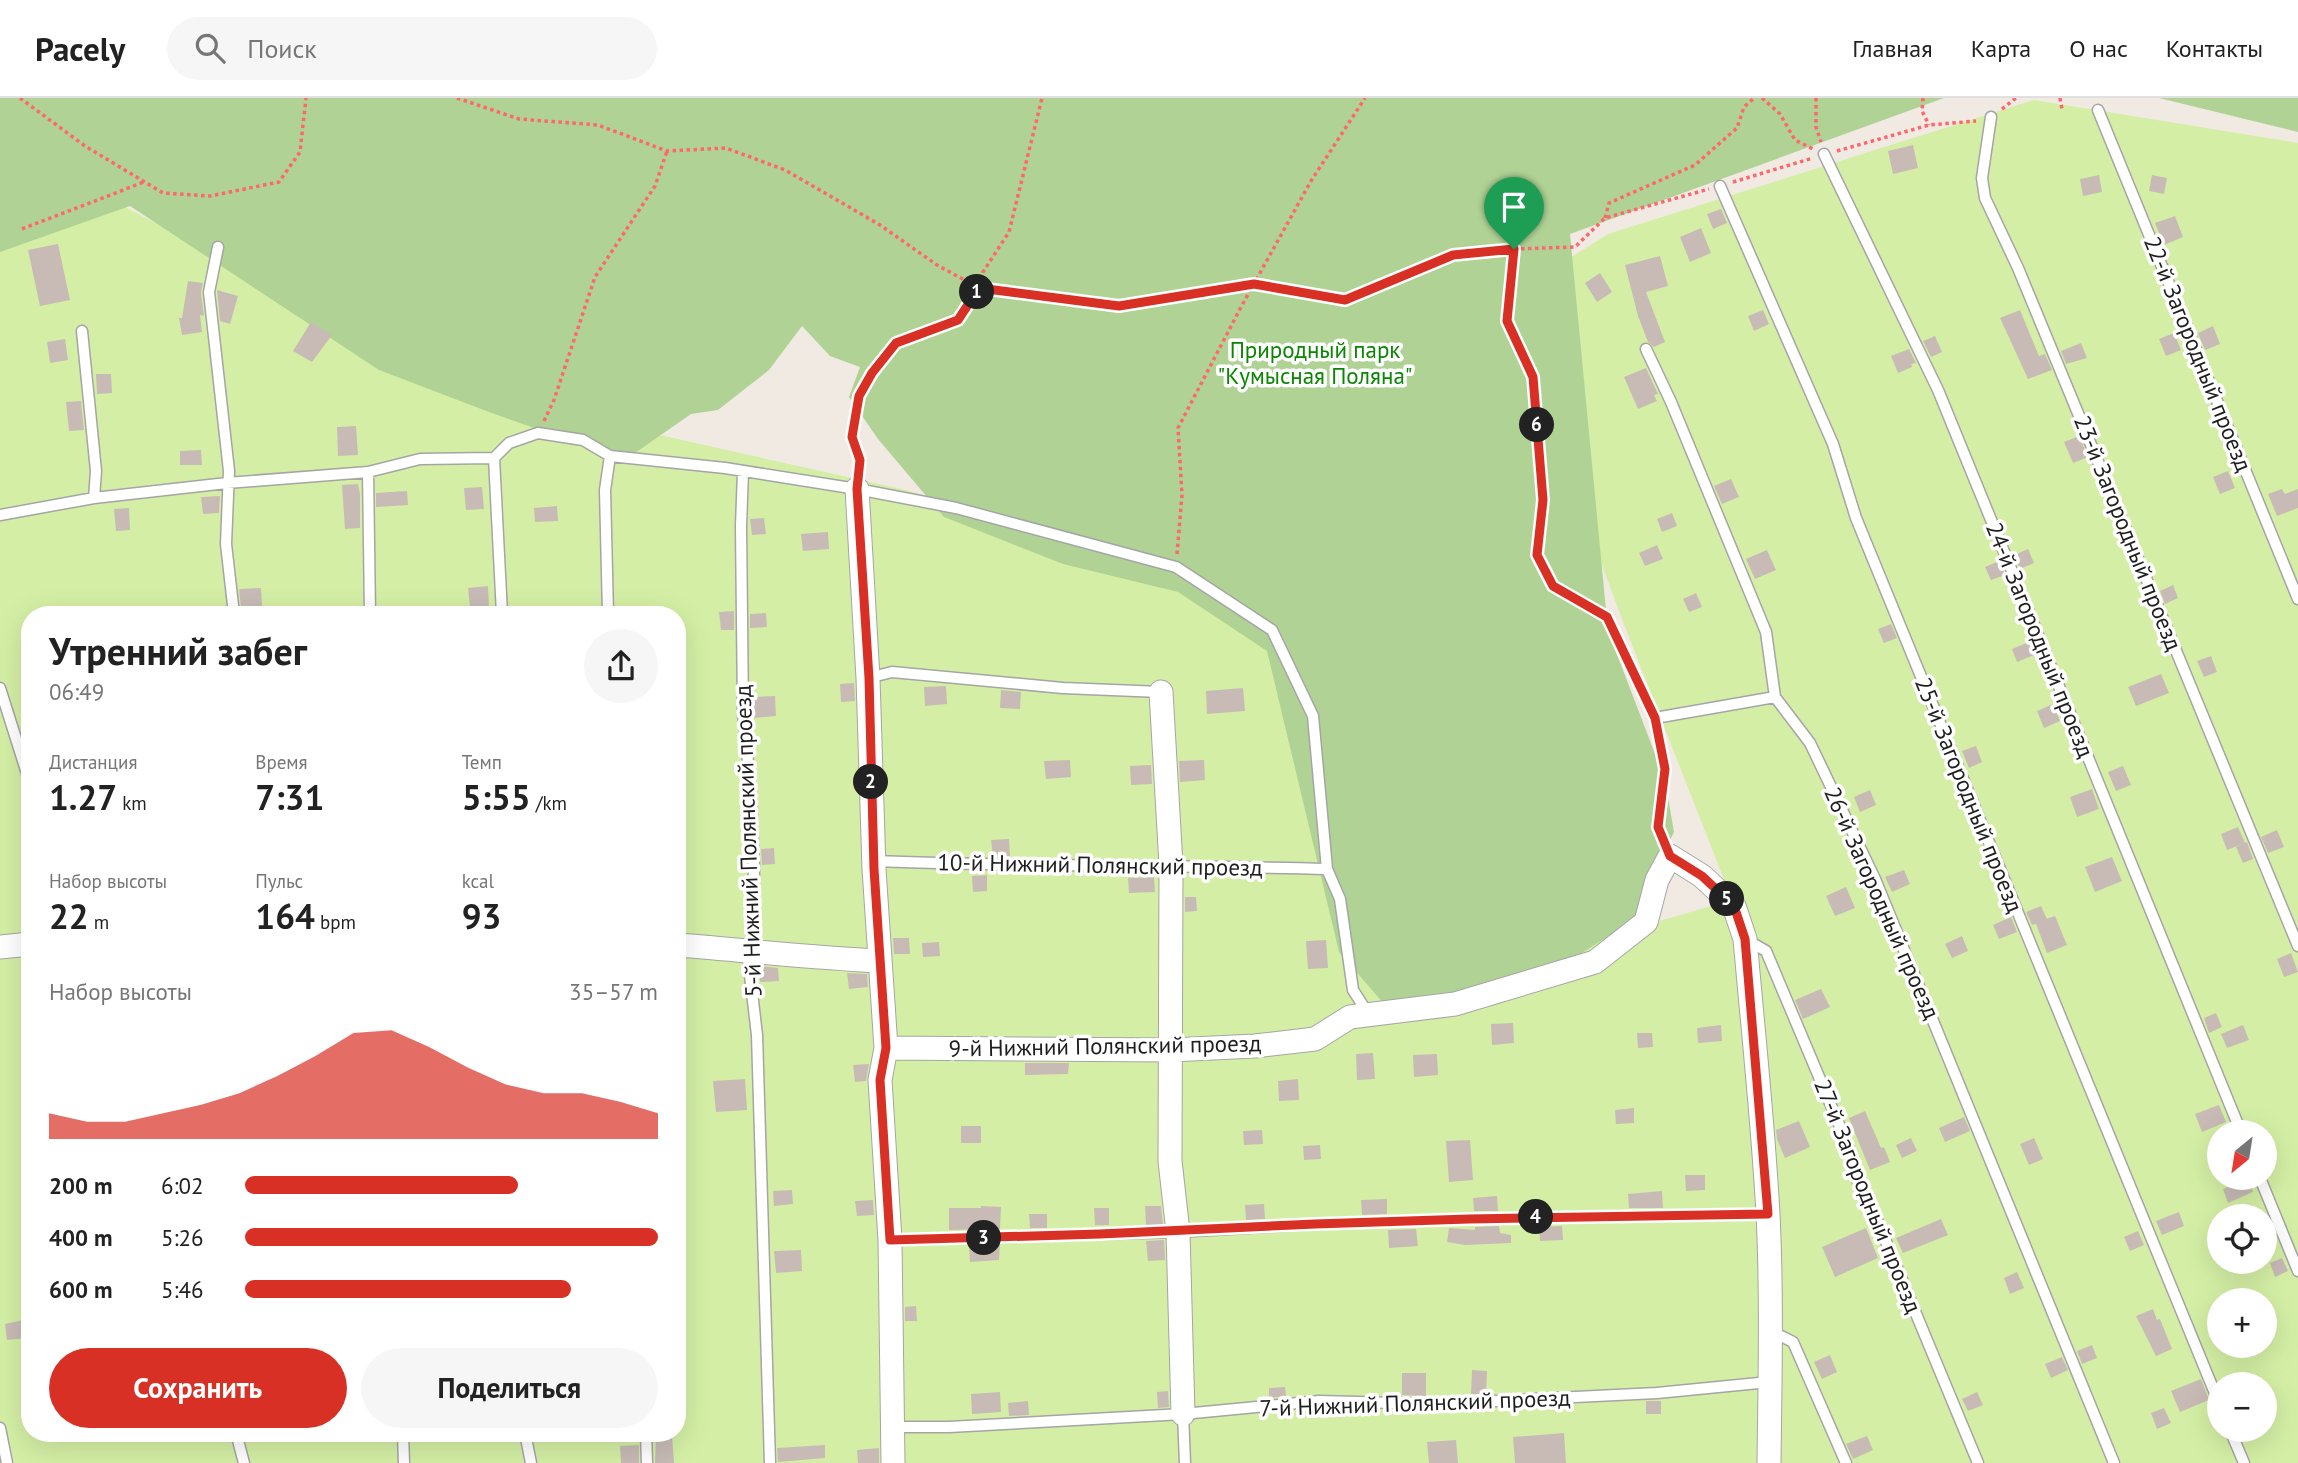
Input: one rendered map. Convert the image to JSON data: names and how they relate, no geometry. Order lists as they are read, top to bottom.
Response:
{
  "streets": {
    "street": ["9-й Нижний Полянский проезд"],
    "lane": [
      "22-й Загородный проезд",
      "23-й Загородный проезд",
      "24-й Загородный проезд",
      "25-й Загородный проезд",
      "5-й Нижний Полянский проезд",
      "10-й Нижний Полянский проезд",
      "26-й Загородный проезд",
      "27-й Загородный проезд",
      "7-й Нижний Полянский проезд"
    ]
  },
  "parks": ["Природный парк \"Кумысная Поляна\""],
  "north": "bottom left",
  "page": {
    "header": "Pacely",
    "search": "Поиск",
    "nav": [
      "Главная",
      "Карта",
      "О нас",
      "Контакты"
    ],
    "pins": [
      "1",
      "6",
      "2",
      "5",
      "4",
      "3"
    ],
    "heading": ["Утренний забег", "06:49"],
    "stats": [
      ["Дистанция", "1.27 km"],
      ["Время", "7:31"],
      ["Темп", "5:55 /km"],
      ["Набор высоты", "22 m"],
      ["Пульс", "164 bpm"],
      ["kcal", "93"]
    ],
    "chart": ["Набор высоты", "35–57 m"],
    "map_buttons": ["+", "−"],
    "list": [
      {
        "name": "200 m",
        "note": "6:02"
      },
      {
        "name": "400 m",
        "note": "5:26"
      },
      {
        "name": "600 m",
        "note": "5:46"
      }
    ],
    "buttons": ["Сохранить", "Поделиться"]
  }
}
